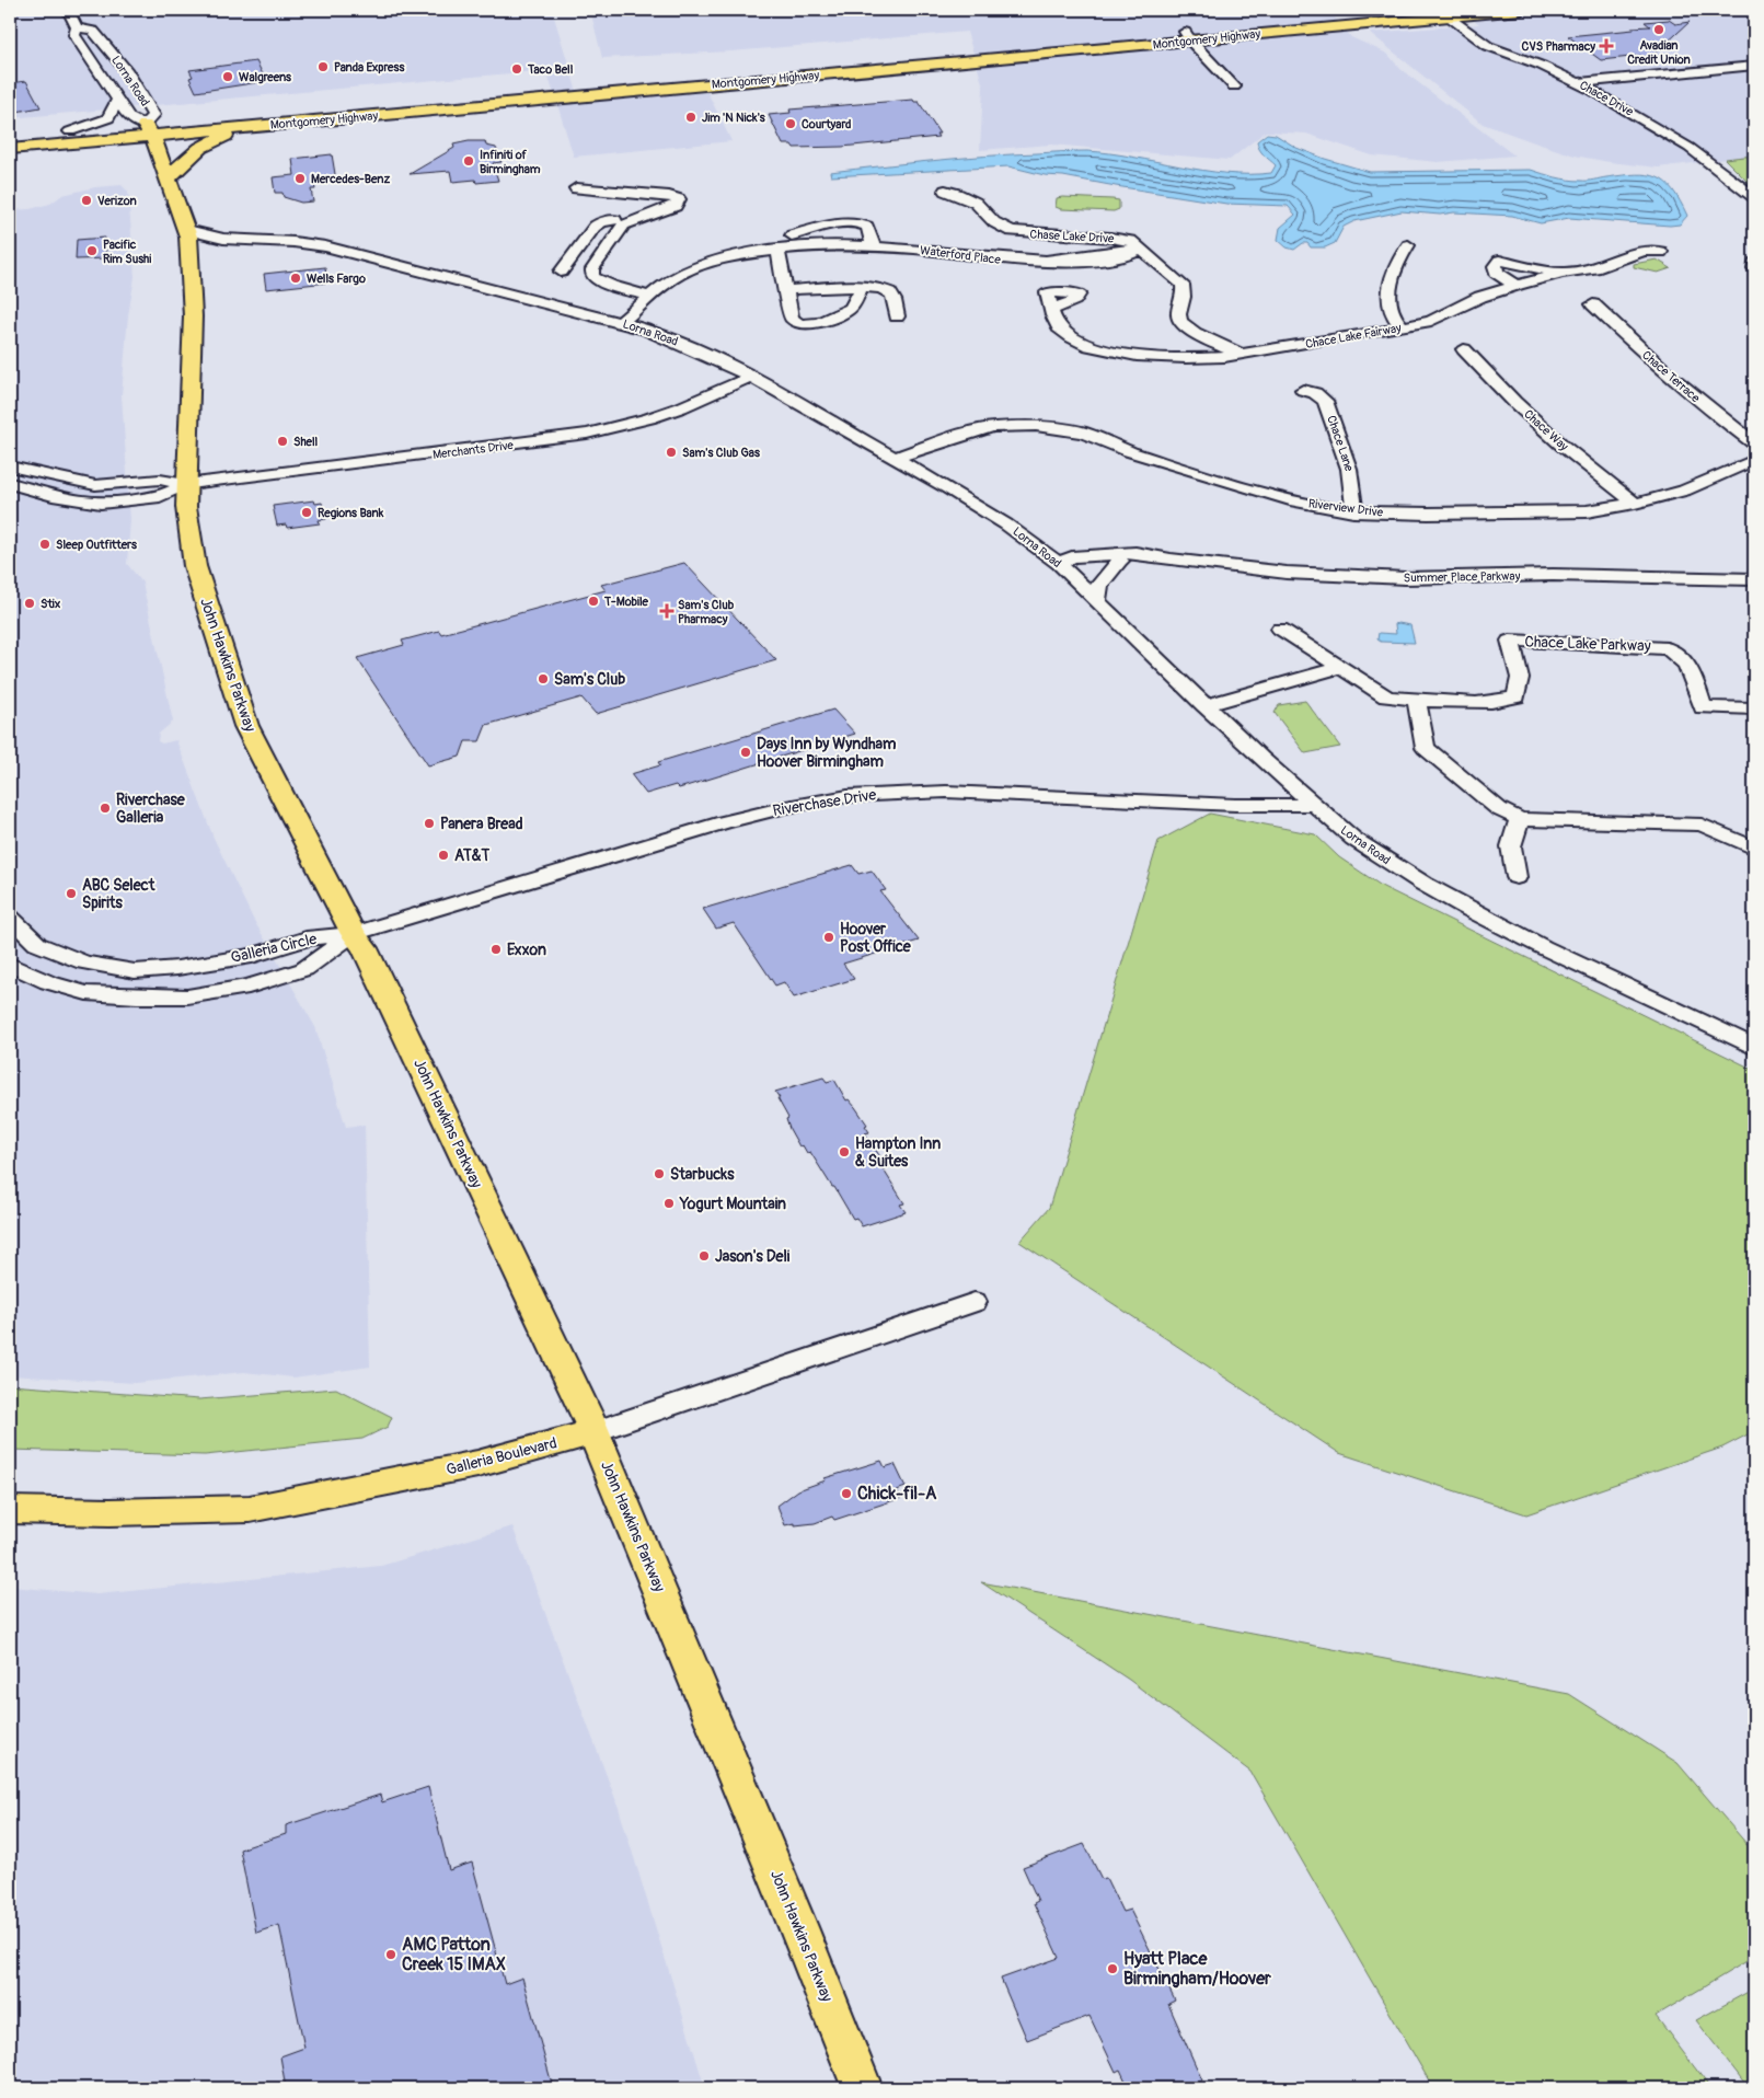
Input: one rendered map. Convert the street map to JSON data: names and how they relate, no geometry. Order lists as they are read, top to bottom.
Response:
{
  "streets": {
    "main road": ["Montgomery Highway", "John Hawkins Parkway", "Galleria Boulevard"],
    "street": [
      "Lorna Road",
      "Chace Drive",
      "Chase Lake Drive",
      "Waterford Place",
      "Chace Lake Fairway",
      "Chace Terrace",
      "Chace Way",
      "Chace Lane",
      "Merchants Drive",
      "Riverview Drive",
      "Summer Place Parkway",
      "Chace Lake Parkway",
      "Riverchase Drive",
      "Galleria Circle"
    ]
  },
  "crossings": [
    ["Montgomery Highway", "Lorna Road"],
    ["Montgomery Highway", "Chace Drive"],
    ["Montgomery Highway", "John Hawkins Parkway"],
    ["Lorna Road", "Waterford Place"],
    ["Lorna Road", "Merchants Drive"],
    ["Lorna Road", "Riverview Drive"],
    ["Lorna Road", "Summer Place Parkway"],
    ["Lorna Road", "John Hawkins Parkway"],
    ["Lorna Road", "Riverchase Drive"],
    ["Chase Lake Drive", "Waterford Place"],
    ["Chase Lake Drive", "Chace Lake Fairway"],
    ["Chace Way", "Riverview Drive"],
    ["Chace Lane", "Riverview Drive"],
    ["Merchants Drive", "John Hawkins Parkway"],
    ["John Hawkins Parkway", "Riverchase Drive"],
    ["John Hawkins Parkway", "Galleria Circle"],
    ["John Hawkins Parkway", "Galleria Boulevard"],
    ["Riverchase Drive", "Galleria Circle"]
  ],
  "places": {
    "other": [
      "Avadian Credit Union",
      "Panda Express",
      "Taco Bell",
      "Walgreens",
      "Jim 'N Nick's",
      "Courtyard",
      "Infiniti of Birmingham",
      "Mercedes-Benz",
      "Verizon",
      "Pacific Rim Sushi",
      "Wells Fargo",
      "Shell",
      "Sam's Club Gas",
      "Regions Bank",
      "Sleep Outfitters",
      "T-Mobile",
      "Stix",
      "Sam's Club",
      "Days Inn by Wyndham Hoover Birmingham",
      "Riverchase Galleria",
      "Panera Bread",
      "AT&T",
      "ABC Select Spirits",
      "Hoover Post Office",
      "Exxon",
      "Hampton Inn & Suites",
      "Starbucks",
      "Yogurt Mountain",
      "Jason's Deli",
      "Chick-fil-A",
      "AMC Patton Creek 15 IMAX",
      "Hyatt Place Birmingham/Hoover"
    ],
    "health": ["CVS Pharmacy", "Sam's Club Pharmacy"]
  }
}
